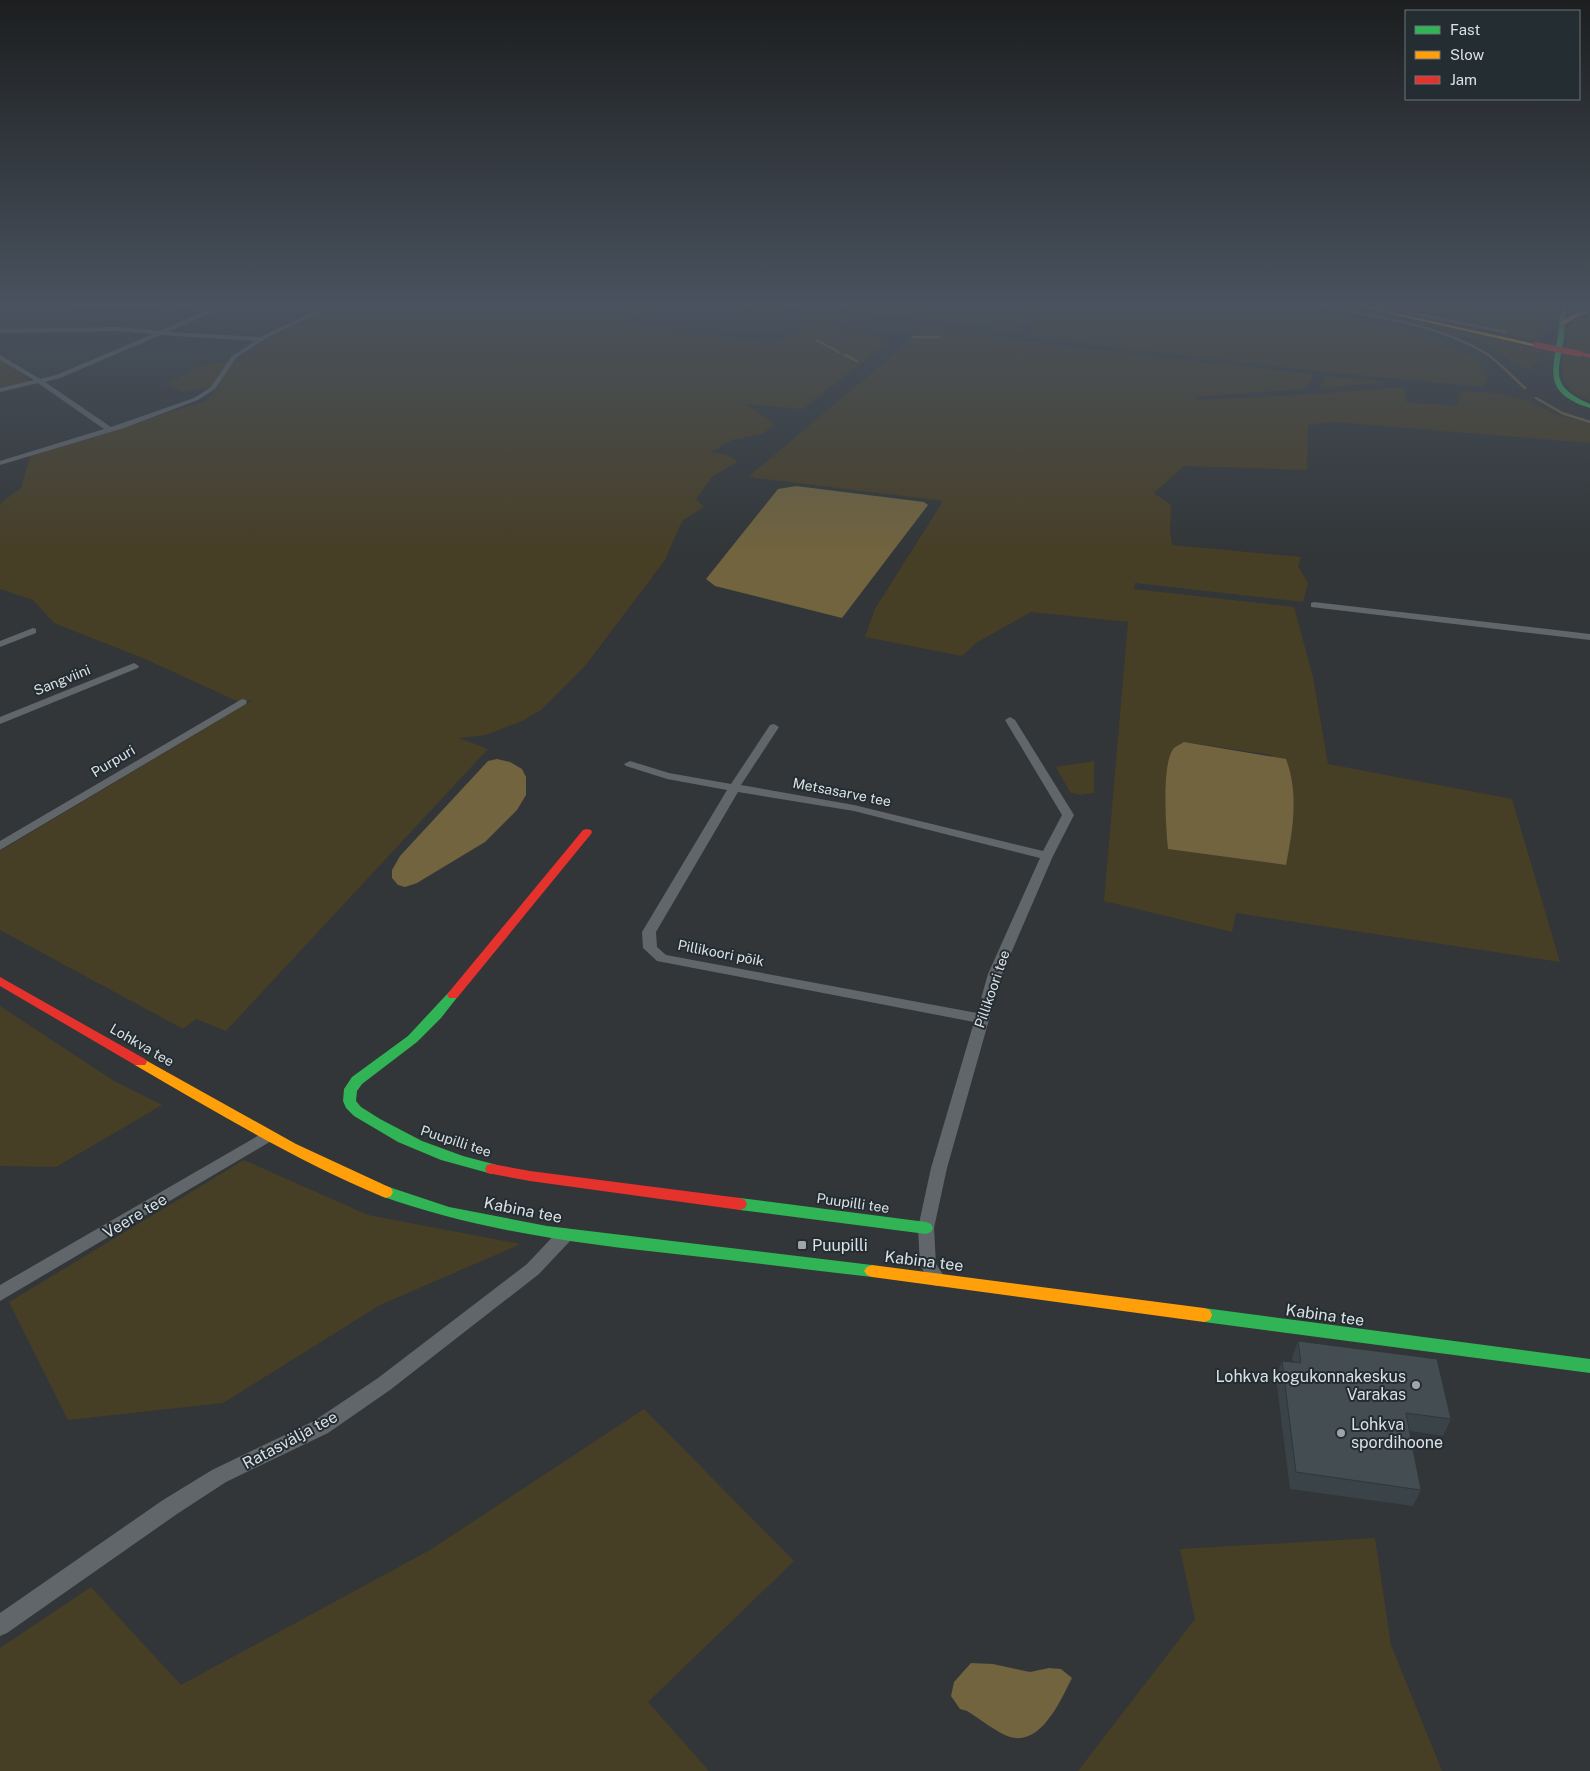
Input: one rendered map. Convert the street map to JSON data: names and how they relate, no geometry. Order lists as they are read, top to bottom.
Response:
{
  "streets": {
    "street": [
      "Sangviini",
      "Purpuri",
      "Metsasarve tee",
      "Pillikoori põik",
      "Pillikoori tee",
      "Lohkva tee",
      "Puupilli tee",
      "Kabina tee",
      "Veere tee",
      "Ratasvälja tee"
    ]
  },
  "crossings": [
    ["Metsasarve tee", "Pillikoori põik"],
    ["Metsasarve tee", "Pillikoori tee"],
    ["Pillikoori põik", "Pillikoori tee"],
    ["Pillikoori tee", "Puupilli tee"],
    ["Pillikoori tee", "Kabina tee"],
    ["Lohkva tee", "Kabina tee"],
    ["Lohkva tee", "Veere tee"],
    ["Kabina tee", "Veere tee"],
    ["Kabina tee", "Ratasvälja tee"]
  ],
  "places": {
    "transit": ["Puupilli"],
    "other": ["Lohkva kogukonnakeskus Varakas", "Lohkva spordihoone"]
  },
  "legend": ["Fast", "Slow", "Jam"]
}
